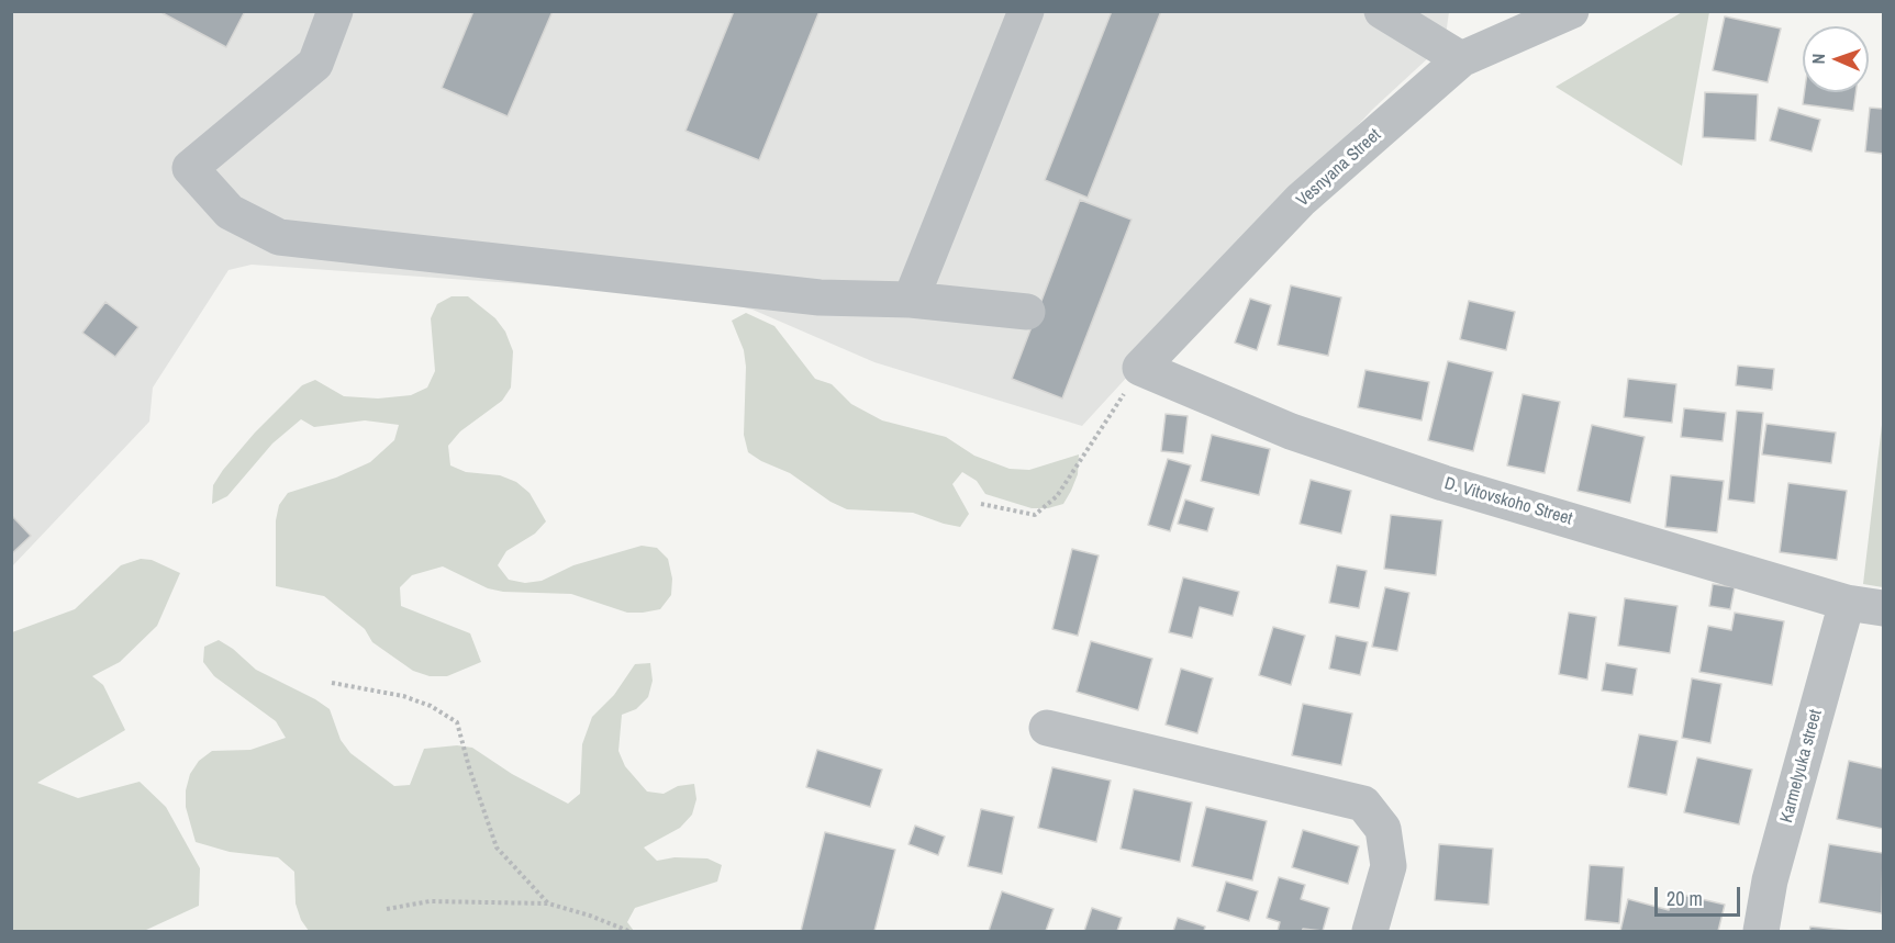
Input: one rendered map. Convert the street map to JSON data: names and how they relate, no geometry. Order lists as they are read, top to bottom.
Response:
{
  "streets": {
    "street": ["Vesnyana Street", "D. Vitovskoho Street", "Karmelyuka street"]
  },
  "crossings": [
    ["Vesnyana Street", "D. Vitovskoho Street"],
    ["D. Vitovskoho Street", "Karmelyuka street"]
  ],
  "scale_bar": "20 m",
  "north": "left"
}
